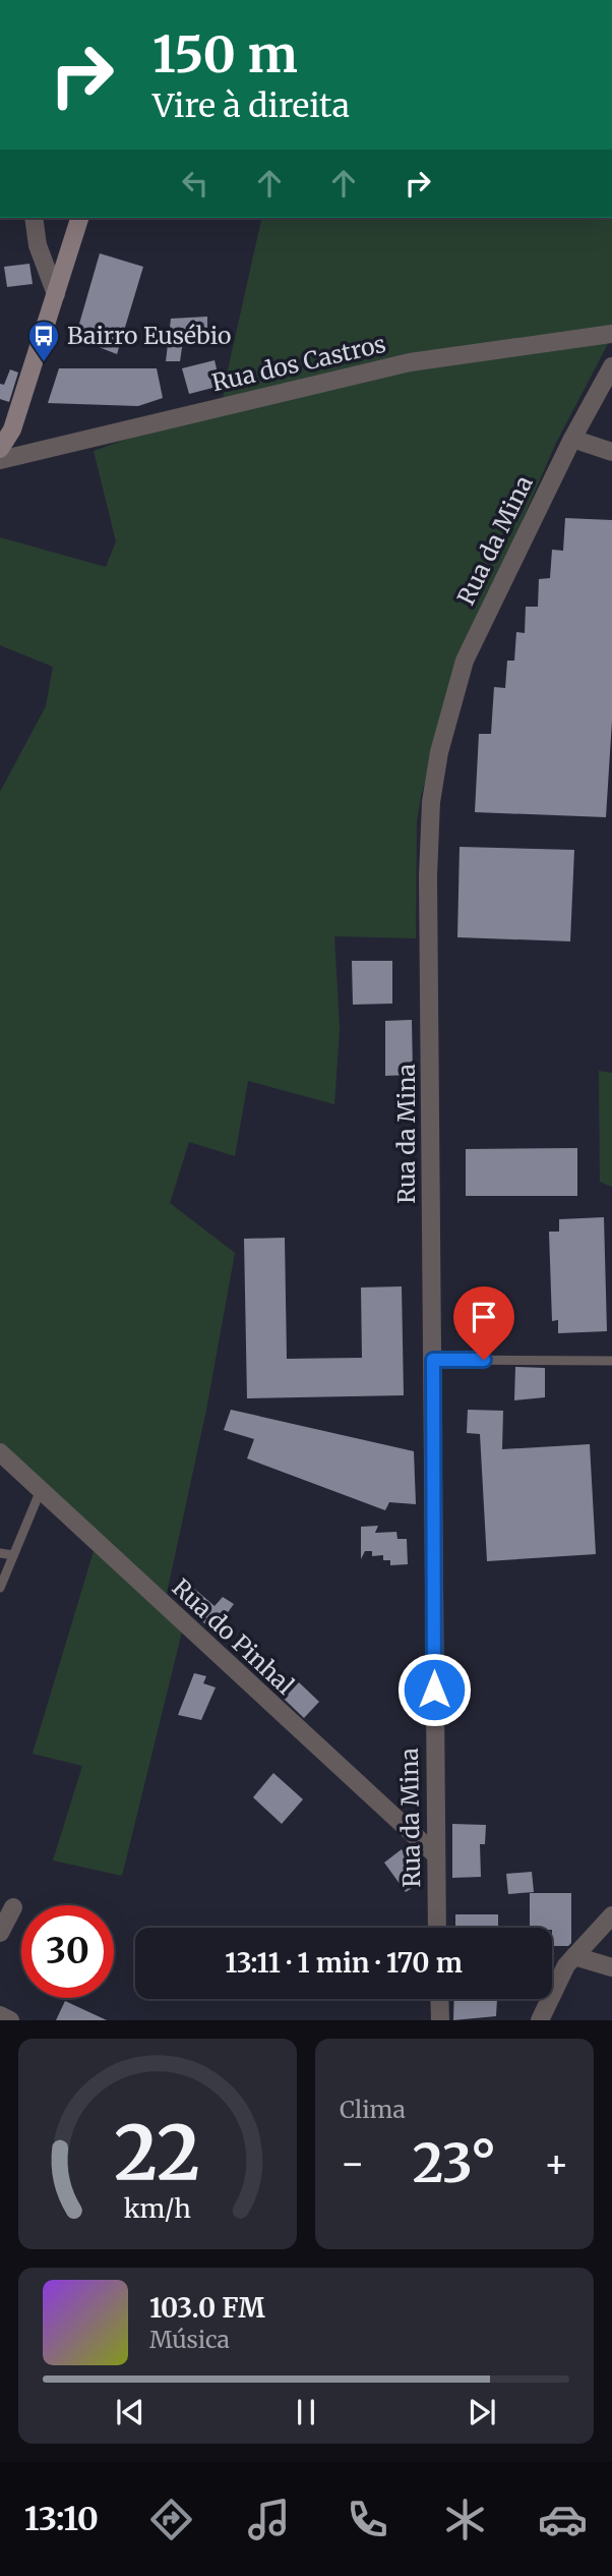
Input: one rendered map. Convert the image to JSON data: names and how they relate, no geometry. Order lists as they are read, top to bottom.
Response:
{
  "streets": {
    "street": ["Rua dos Castros", "Rua da Mina", "Rua do Pinhal"]
  },
  "crossings": [
    ["Rua da Mina", "Rua do Pinhal"]
  ],
  "places": {
    "bus stop": ["Bairro Eusébio"]
  },
  "page": {
    "turn": ["150 m", "Vire à direita"],
    "limit": "30",
    "trip": "13:11 · 1 min · 170 m",
    "tile": "Clima",
    "heat": ["−", "23°", "+"],
    "song": ["103.0 FM", "Música"],
    "tabs": "13:10",
    "gauge": ["22", "km/h"]
  }
}
